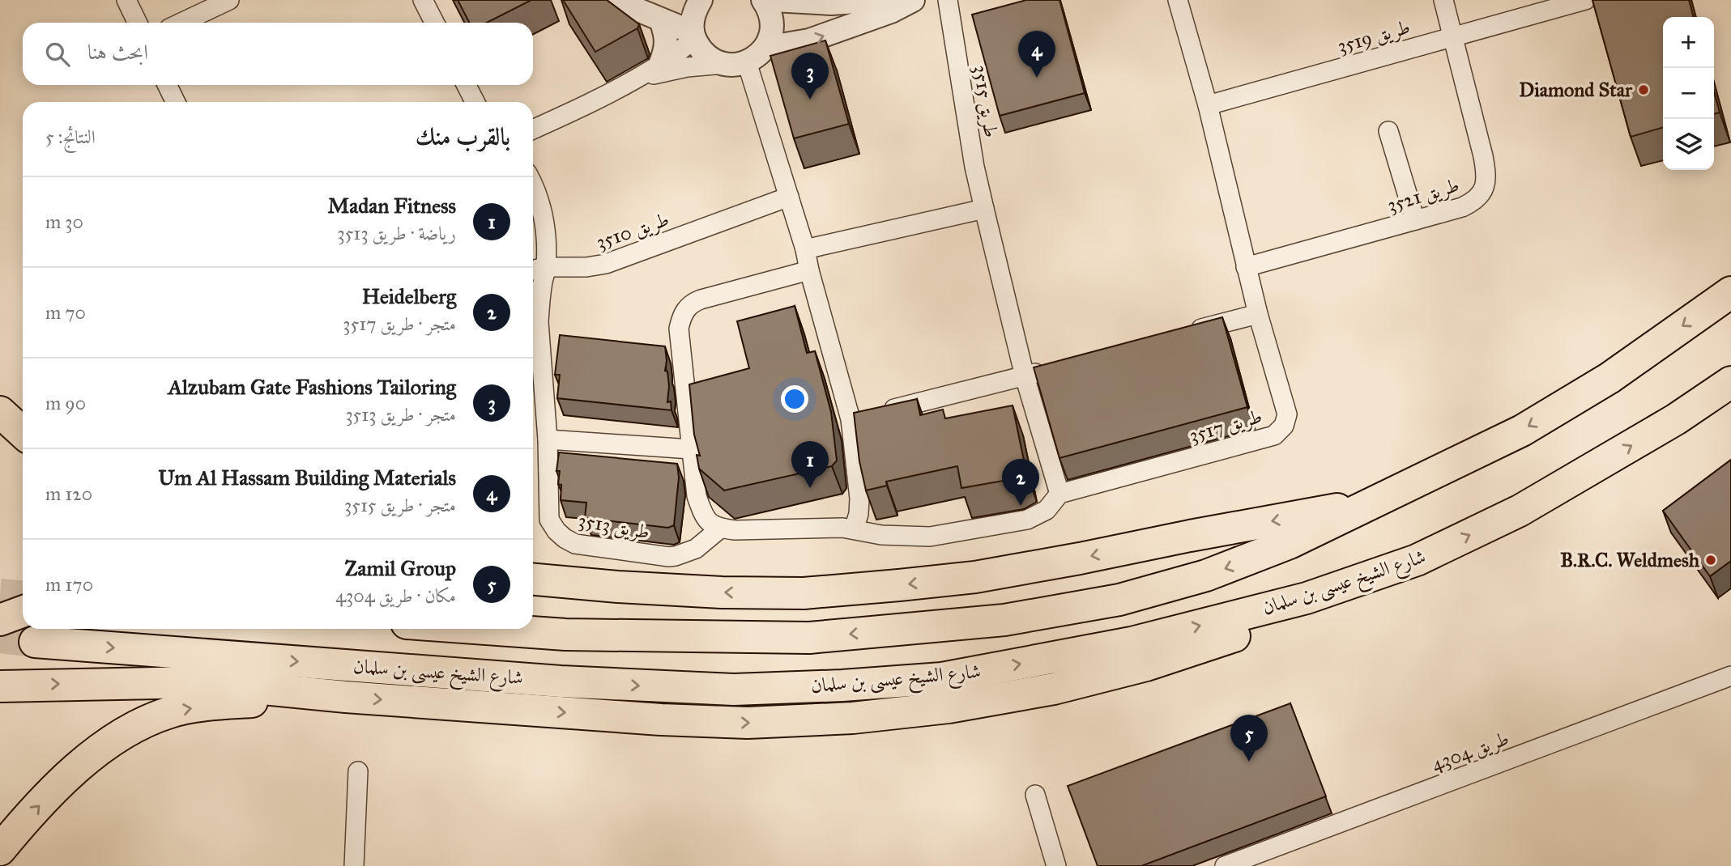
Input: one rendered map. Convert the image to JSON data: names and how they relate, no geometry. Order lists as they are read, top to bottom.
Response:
{
  "streets": {
    "highway": ["شارع الشيخ عيسى بن سلمان"],
    "street": [
      "طريق 3519",
      "طريق 3515",
      "طريق 3521",
      "طريق 3510",
      "طريق 3517",
      "طريق 3513",
      "طريق 4304"
    ]
  },
  "crossings": [
    ["طريق 3519", "طريق 3521"],
    ["طريق 3519", "طريق 3517"],
    ["طريق 3515", "طريق 3517"],
    ["طريق 3521", "طريق 3517"],
    ["طريق 3510", "طريق 3513"]
  ],
  "places": ["Diamond Star", "B.R.C. Weldmesh"],
  "page": {
    "map_buttons": ["+", "−"],
    "search": "ابحث هنا",
    "pins": [
      "4",
      "3",
      "1",
      "2",
      "5"
    ],
    "heading": ["بالقرب منك", "النتائج: 5"],
    "list": [
      {
        "mark": "1",
        "name": "Madan Fitness",
        "note": "رياضة · طريق 3513",
        "value": "30 m"
      },
      {
        "mark": "2",
        "name": "Heidelberg",
        "note": "متجر · طريق 3517",
        "value": "70 m"
      },
      {
        "mark": "3",
        "name": "Alzubam Gate Fashions Tailoring",
        "note": "متجر · طريق 3513",
        "value": "90 m"
      },
      {
        "mark": "4",
        "name": "Um Al Hassam Building Materials",
        "note": "متجر · طريق 3515",
        "value": "120 m"
      },
      {
        "mark": "5",
        "name": "Zamil Group",
        "note": "مكان · طريق 4304",
        "value": "170 m"
      }
    ]
  }
}
